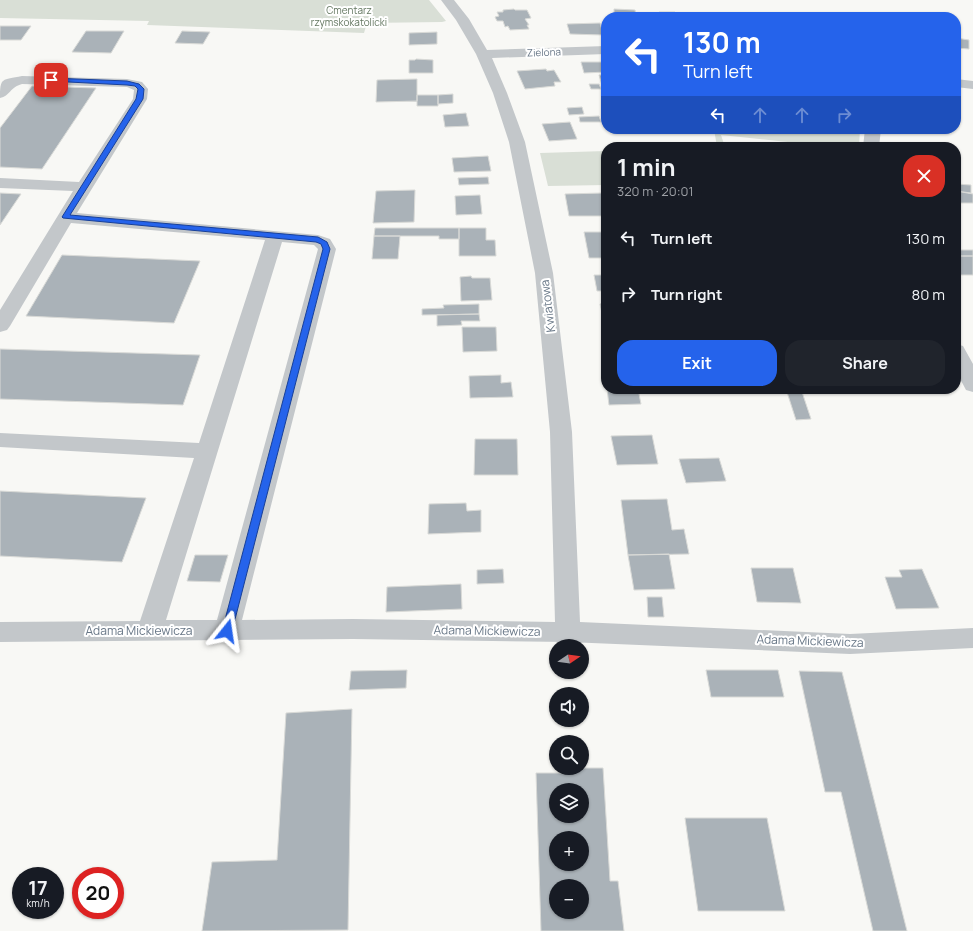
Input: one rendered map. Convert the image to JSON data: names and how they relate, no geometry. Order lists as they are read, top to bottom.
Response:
{
  "streets": {
    "street": ["Zielona", "Kwiatowa", "Adama Mickiewicza"]
  },
  "crossings": [
    ["Zielona", "Kwiatowa"],
    ["Kwiatowa", "Adama Mickiewicza"]
  ],
  "parks": ["Cmentarz rzymskokatolicki"],
  "north": "right",
  "page": {
    "turn": ["130 m", "Turn left"],
    "heading": ["1 min", "320 m · 20:01"],
    "list": [
      {
        "name": "Turn left",
        "value": "130 m"
      },
      {
        "name": "Turn right",
        "value": "80 m"
      }
    ],
    "buttons": ["Exit", "Share"],
    "map_buttons": ["+", "−"],
    "speed": "17 km/h",
    "limit": "20"
  }
}
